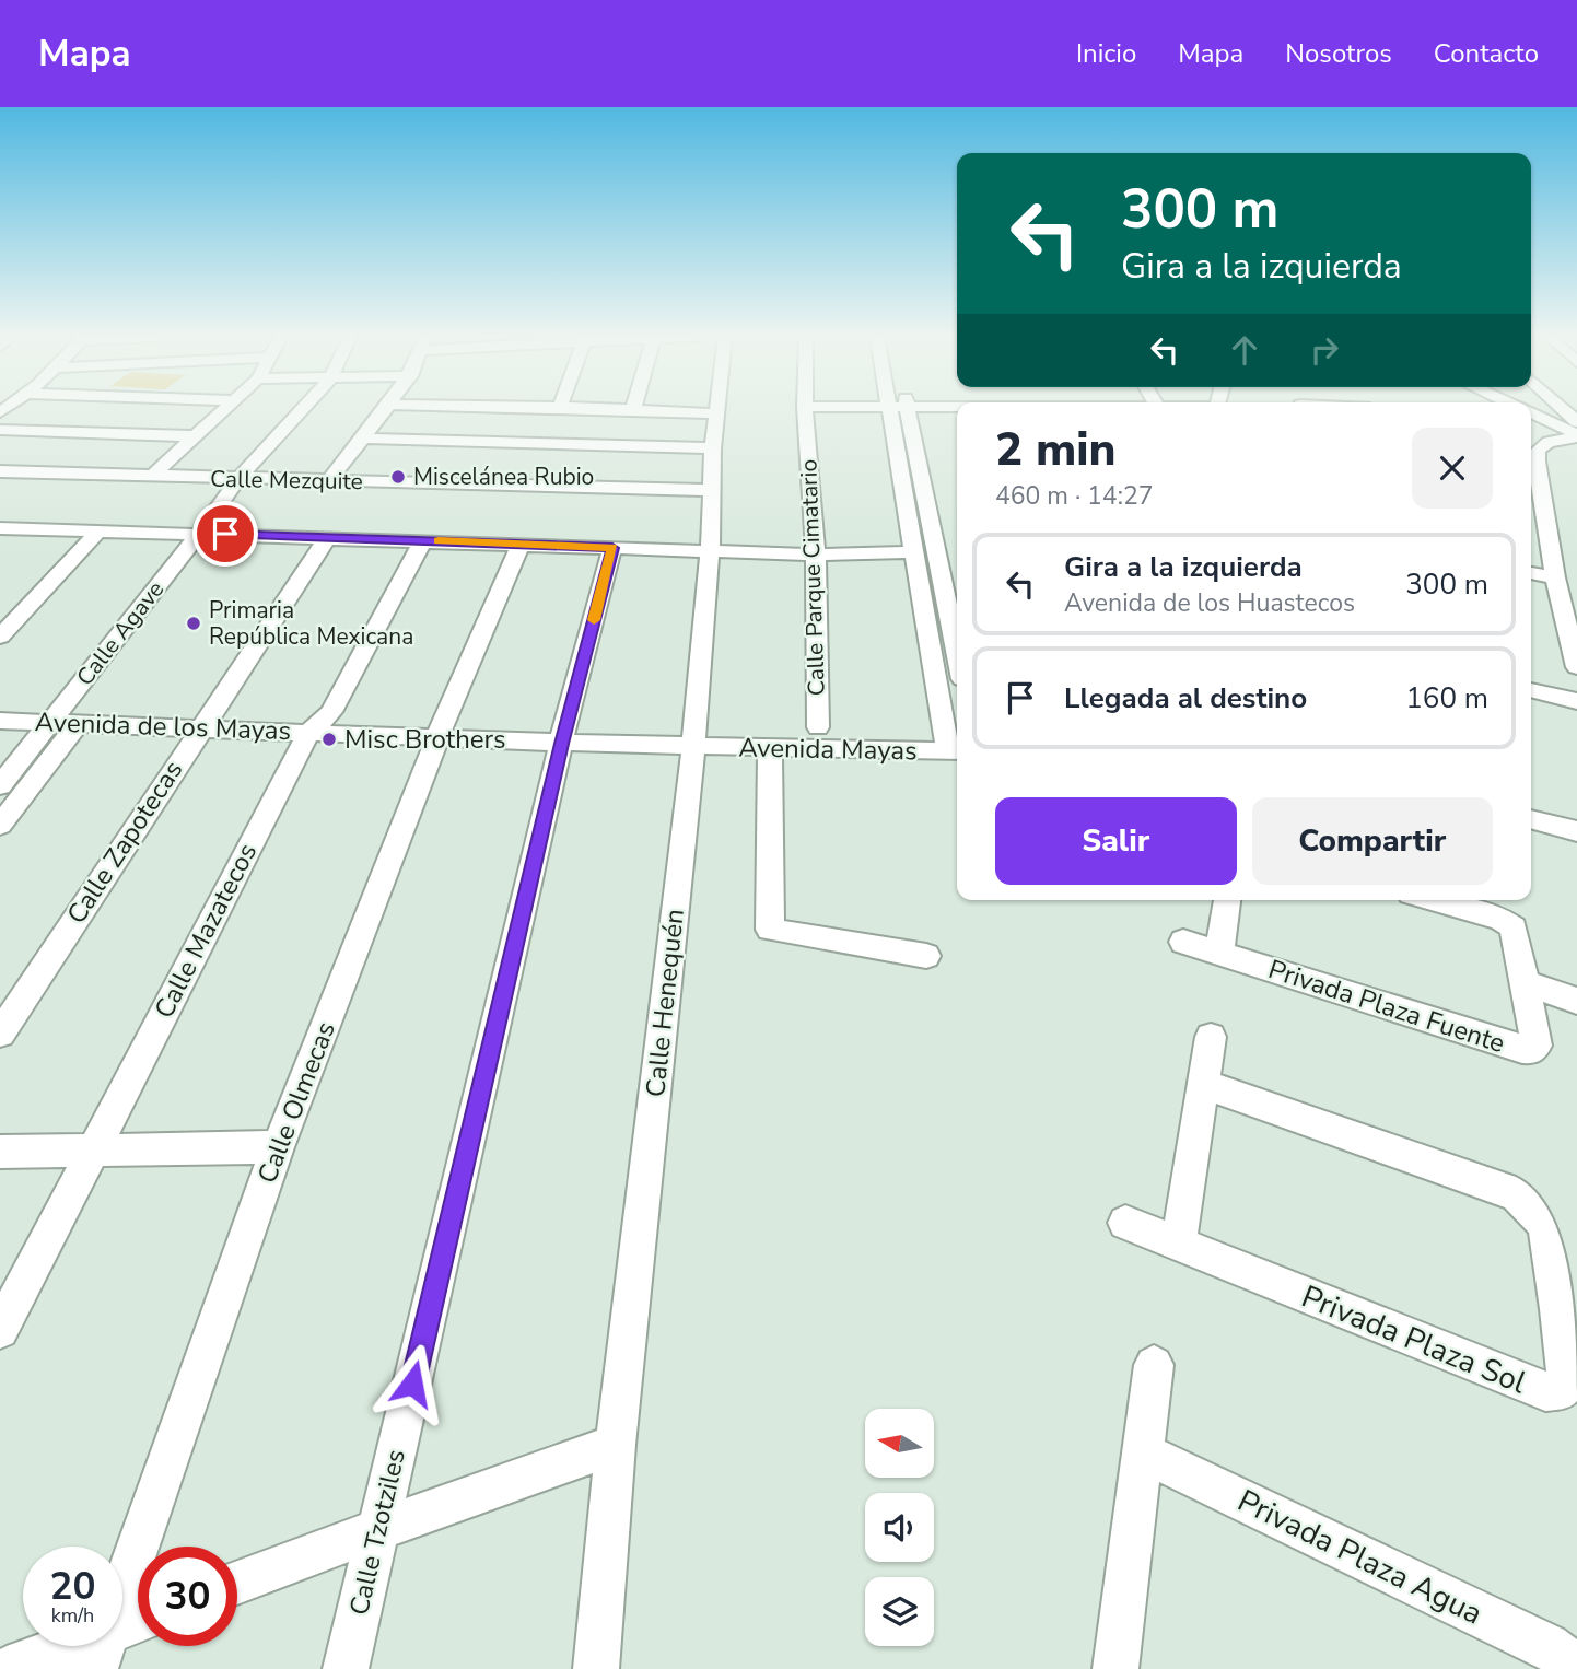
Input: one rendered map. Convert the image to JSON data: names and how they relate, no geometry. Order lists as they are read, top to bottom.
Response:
{
  "streets": {
    "street": [
      "Calle Mezquite",
      "Calle Parque Cimatario",
      "Calle Agave",
      "Avenida de los Mayas",
      "Avenida Mayas",
      "Calle Zapotecas",
      "Calle Mazatecos",
      "Calle Henequén",
      "Privada Plaza Fuente",
      "Calle Olmecas",
      "Privada Plaza Sol",
      "Calle Tzotziles",
      "Privada Plaza Agua"
    ]
  },
  "crossings": [
    ["Calle Mezquite", "Calle Agave"],
    ["Calle Mezquite", "Calle Henequén"],
    ["Calle Agave", "Avenida de los Mayas"],
    ["Avenida de los Mayas", "Avenida Mayas"],
    ["Avenida de los Mayas", "Calle Zapotecas"],
    ["Avenida de los Mayas", "Calle Mazatecos"],
    ["Avenida de los Mayas", "Calle Henequén"],
    ["Avenida de los Mayas", "Calle Olmecas"],
    ["Avenida de los Mayas", "Calle Tzotziles"],
    ["Avenida Mayas", "Calle Henequén"]
  ],
  "places": ["Miscelánea Rubio", "Primaria República Mexicana", "Misc Brothers"],
  "north": "left",
  "page": {
    "header": "Mapa",
    "nav": [
      "Inicio",
      "Mapa",
      "Nosotros",
      "Contacto"
    ],
    "turn": ["300 m", "Gira a la izquierda"],
    "heading": ["2 min", "460 m · 14:27"],
    "list": [
      {
        "name": "Gira a la izquierda",
        "note": "Avenida de los Huastecos",
        "value": "300 m"
      },
      {
        "name": "Llegada al destino",
        "value": "160 m"
      }
    ],
    "buttons": ["Salir", "Compartir"],
    "speed": "20 km/h",
    "limit": "30"
  }
}
